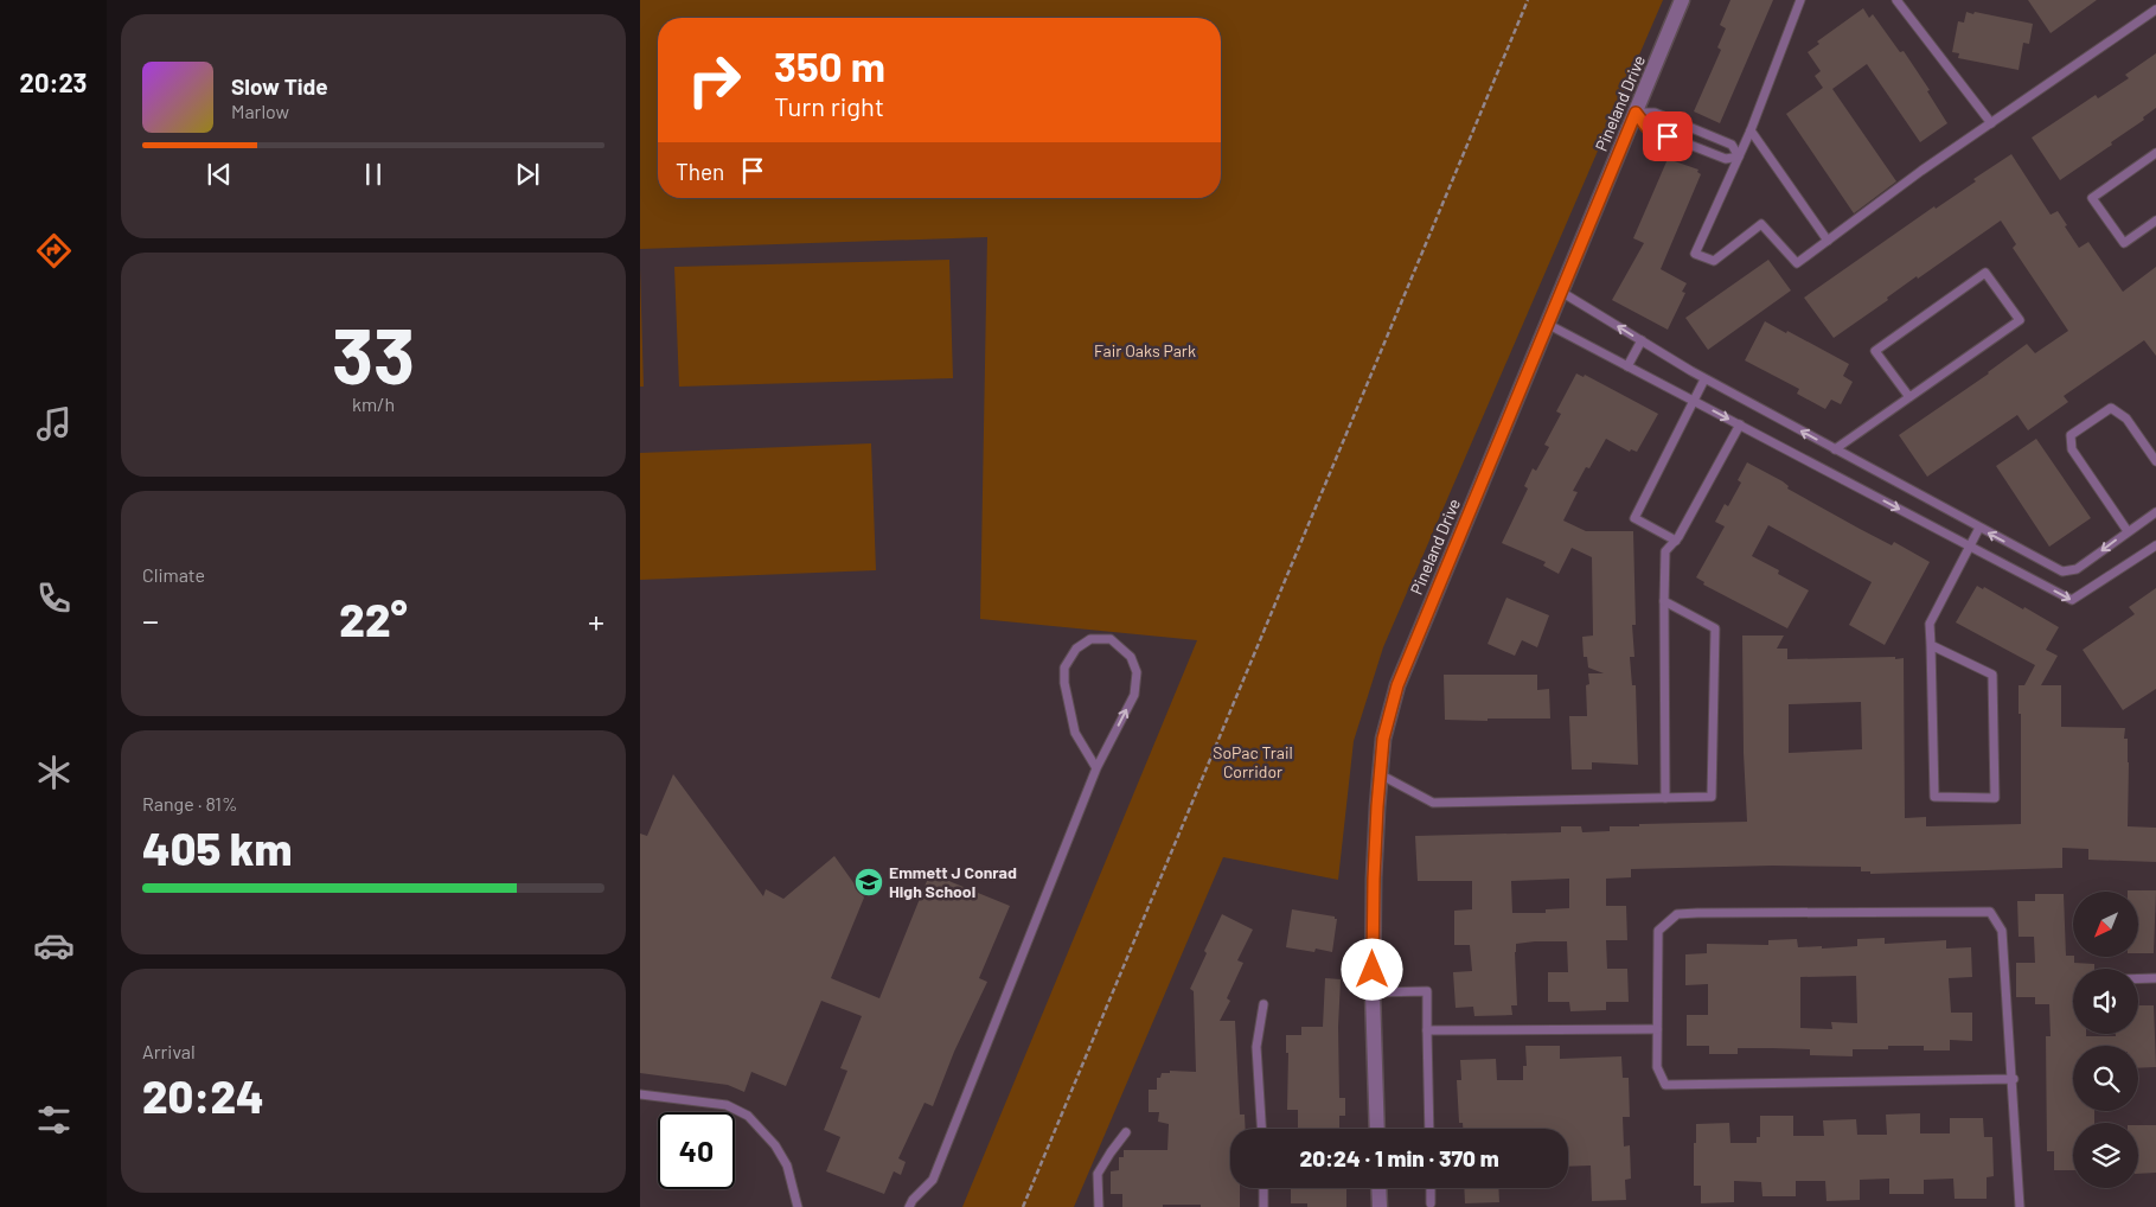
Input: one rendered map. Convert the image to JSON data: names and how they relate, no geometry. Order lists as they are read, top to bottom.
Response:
{
  "streets": {
    "street": ["Pineland Drive"]
  },
  "parks": ["Fair Oaks Park", "SoPac Trail Corridor"],
  "places": {
    "school or university": ["Emmett J Conrad High School"]
  },
  "north": "bottom left",
  "page": {
    "tabs": "20:23",
    "turn": ["350 m", "Turn right"],
    "song": ["Slow Tide", "Marlow"],
    "then": "Then",
    "tile": [
      ["33", "km/h"],
      "Climate",
      ["Range · 81%", "405 km"],
      ["Arrival", "20:24"]
    ],
    "heat": ["−", "22°", "+"],
    "limit": "40",
    "trip": "20:24 · 1 min · 370 m"
  }
}
